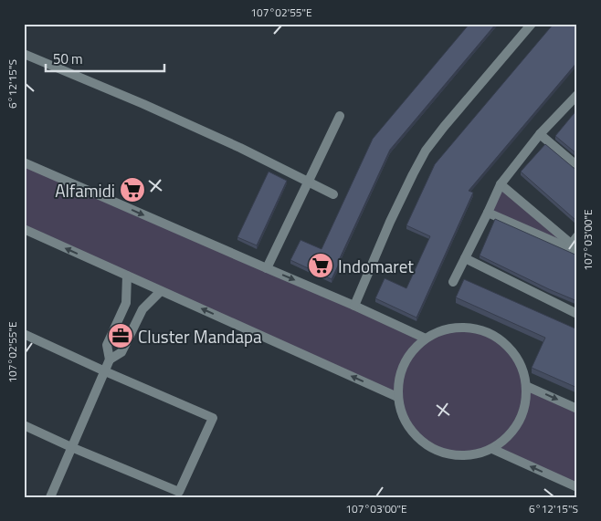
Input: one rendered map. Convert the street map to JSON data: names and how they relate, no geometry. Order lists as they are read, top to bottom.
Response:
{
  "places": {
    "supermarket": ["Alfamidi", "Indomaret"],
    "office": ["Cluster Mandapa"]
  },
  "scale_bar": "50 m",
  "coordinates": ["107°02'55\"E", "6°12'15\"S", "107°03'00\"E"]
}
